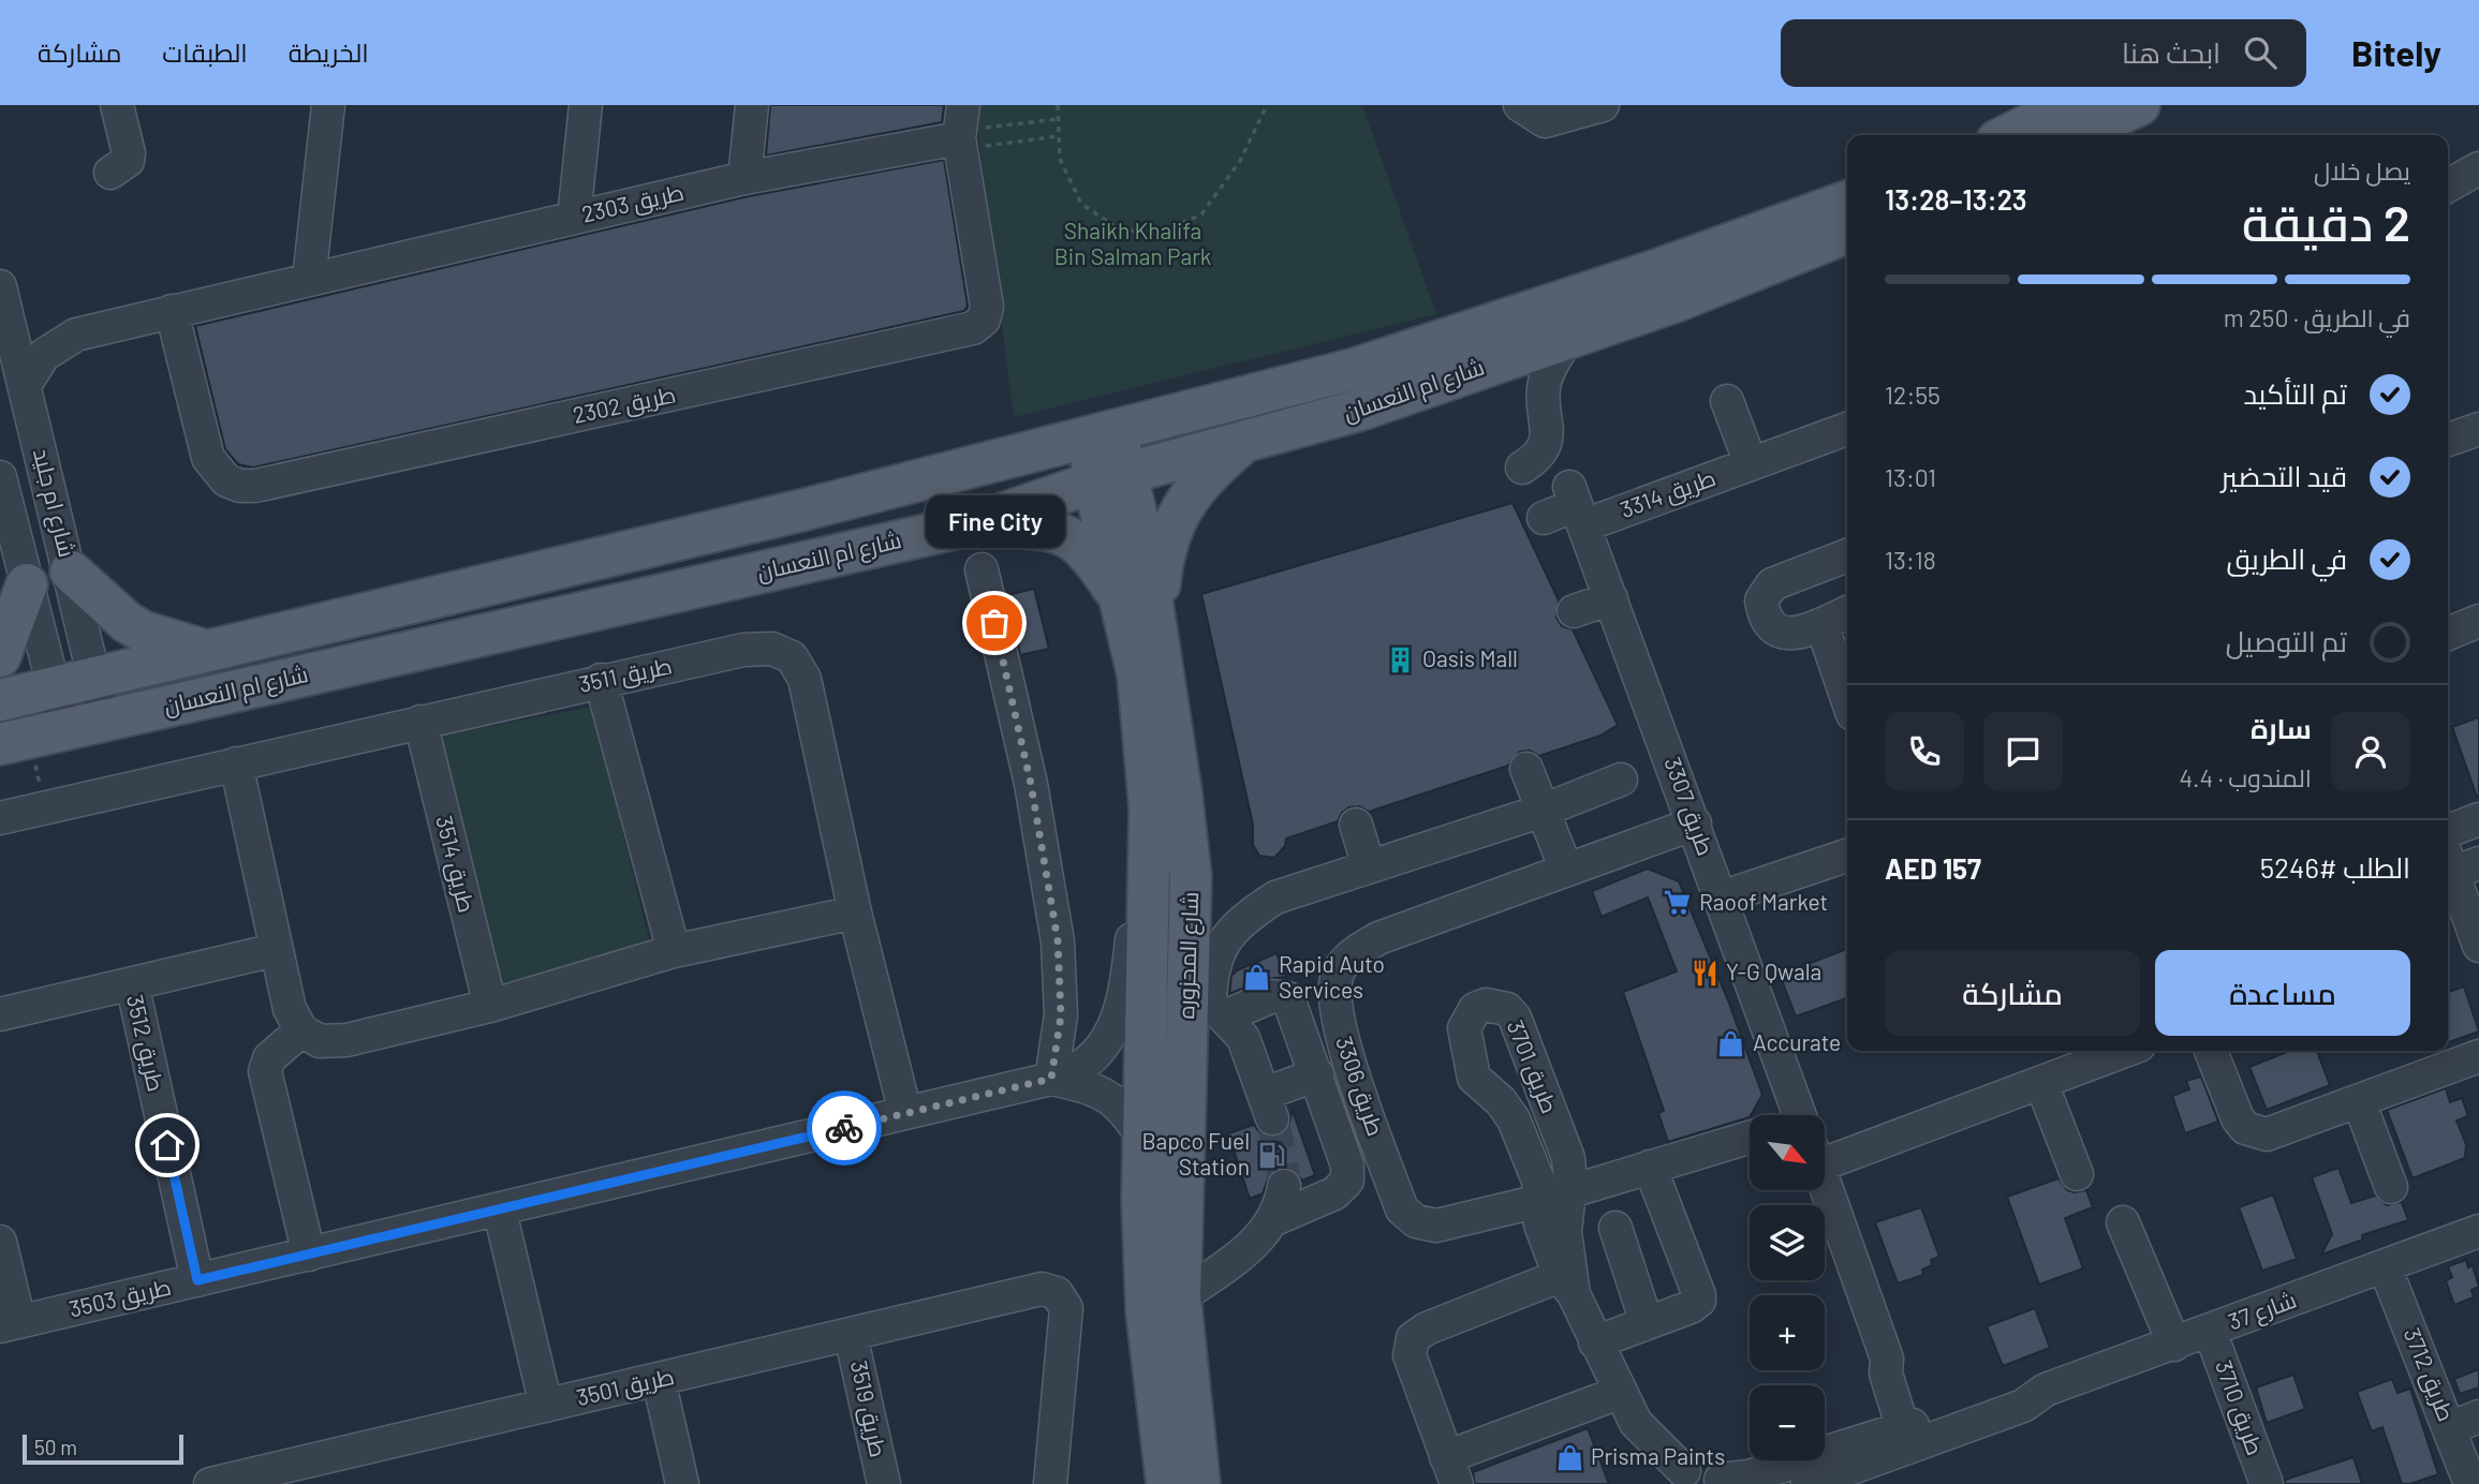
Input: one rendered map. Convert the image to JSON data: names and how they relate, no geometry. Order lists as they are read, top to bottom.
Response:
{
  "streets": {
    "main road": ["شارع ام النعسان", "شارع المحزوره"],
    "street": [
      "طريق 2303",
      "طريق 2302",
      "طريق 3314",
      "شارع ام جليد",
      "طريق 3511",
      "طريق 3307",
      "طريق 3514",
      "طريق 3512",
      "طريق 3701",
      "طريق 3306",
      "طريق 3503",
      "شارع 37",
      "طريق 3712",
      "طريق 3501",
      "طريق 3710",
      "طريق 3519"
    ]
  },
  "crossings": [
    ["طريق 2303", "طريق 2302"],
    ["طريق 2303", "شارع ام جليد"],
    ["شارع ام النعسان", "شارع ام جليد"],
    ["شارع ام النعسان", "شارع المحزوره"],
    ["طريق 3314", "طريق 3307"],
    ["طريق 3511", "طريق 3514"],
    ["طريق 3511", "طريق 3503"],
    ["طريق 3307", "طريق 3306"],
    ["طريق 3307", "شارع 37"],
    ["طريق 3512", "طريق 3503"],
    ["طريق 3701", "طريق 3306"],
    ["شارع 37", "طريق 3712"],
    ["شارع 37", "طريق 3710"],
    ["طريق 3501", "طريق 3519"]
  ],
  "parks": ["Shaikh Khalifa Bin Salman Park"],
  "places": {
    "other": ["Fine City"],
    "building": ["Oasis Mall"],
    "supermarket": ["Raoof Market"],
    "restaurant": ["Y-G Qwala"],
    "shop": ["Rapid Auto Services", "Accurate", "Prisma Paints"],
    "fuel station": ["Bapco Fuel Station"]
  },
  "scale_bar": "50 m",
  "north": "bottom right",
  "page": {
    "header": "Bitely",
    "search": "ابحث هنا",
    "nav": ["الخريطة", "الطبقات", "مشاركة"],
    "heading": ["2 دقيقة", "يصل خلال", "13:23–13:28"],
    "panel": [
      "سارة",
      "المندوب · 4.4",
      "الطلب #5246",
      "AED 157"
    ],
    "bar": "في الطريق · 250 m",
    "list": [
      ["تم التأكيد", "12:55"],
      ["قيد التحضير", "13:01"],
      ["في الطريق", "13:18"],
      "تم التوصيل"
    ],
    "bubble": "Fine City",
    "buttons": ["مساعدة", "مشاركة"],
    "map_buttons": ["+", "−"],
    "scale": "50 m"
  }
}
